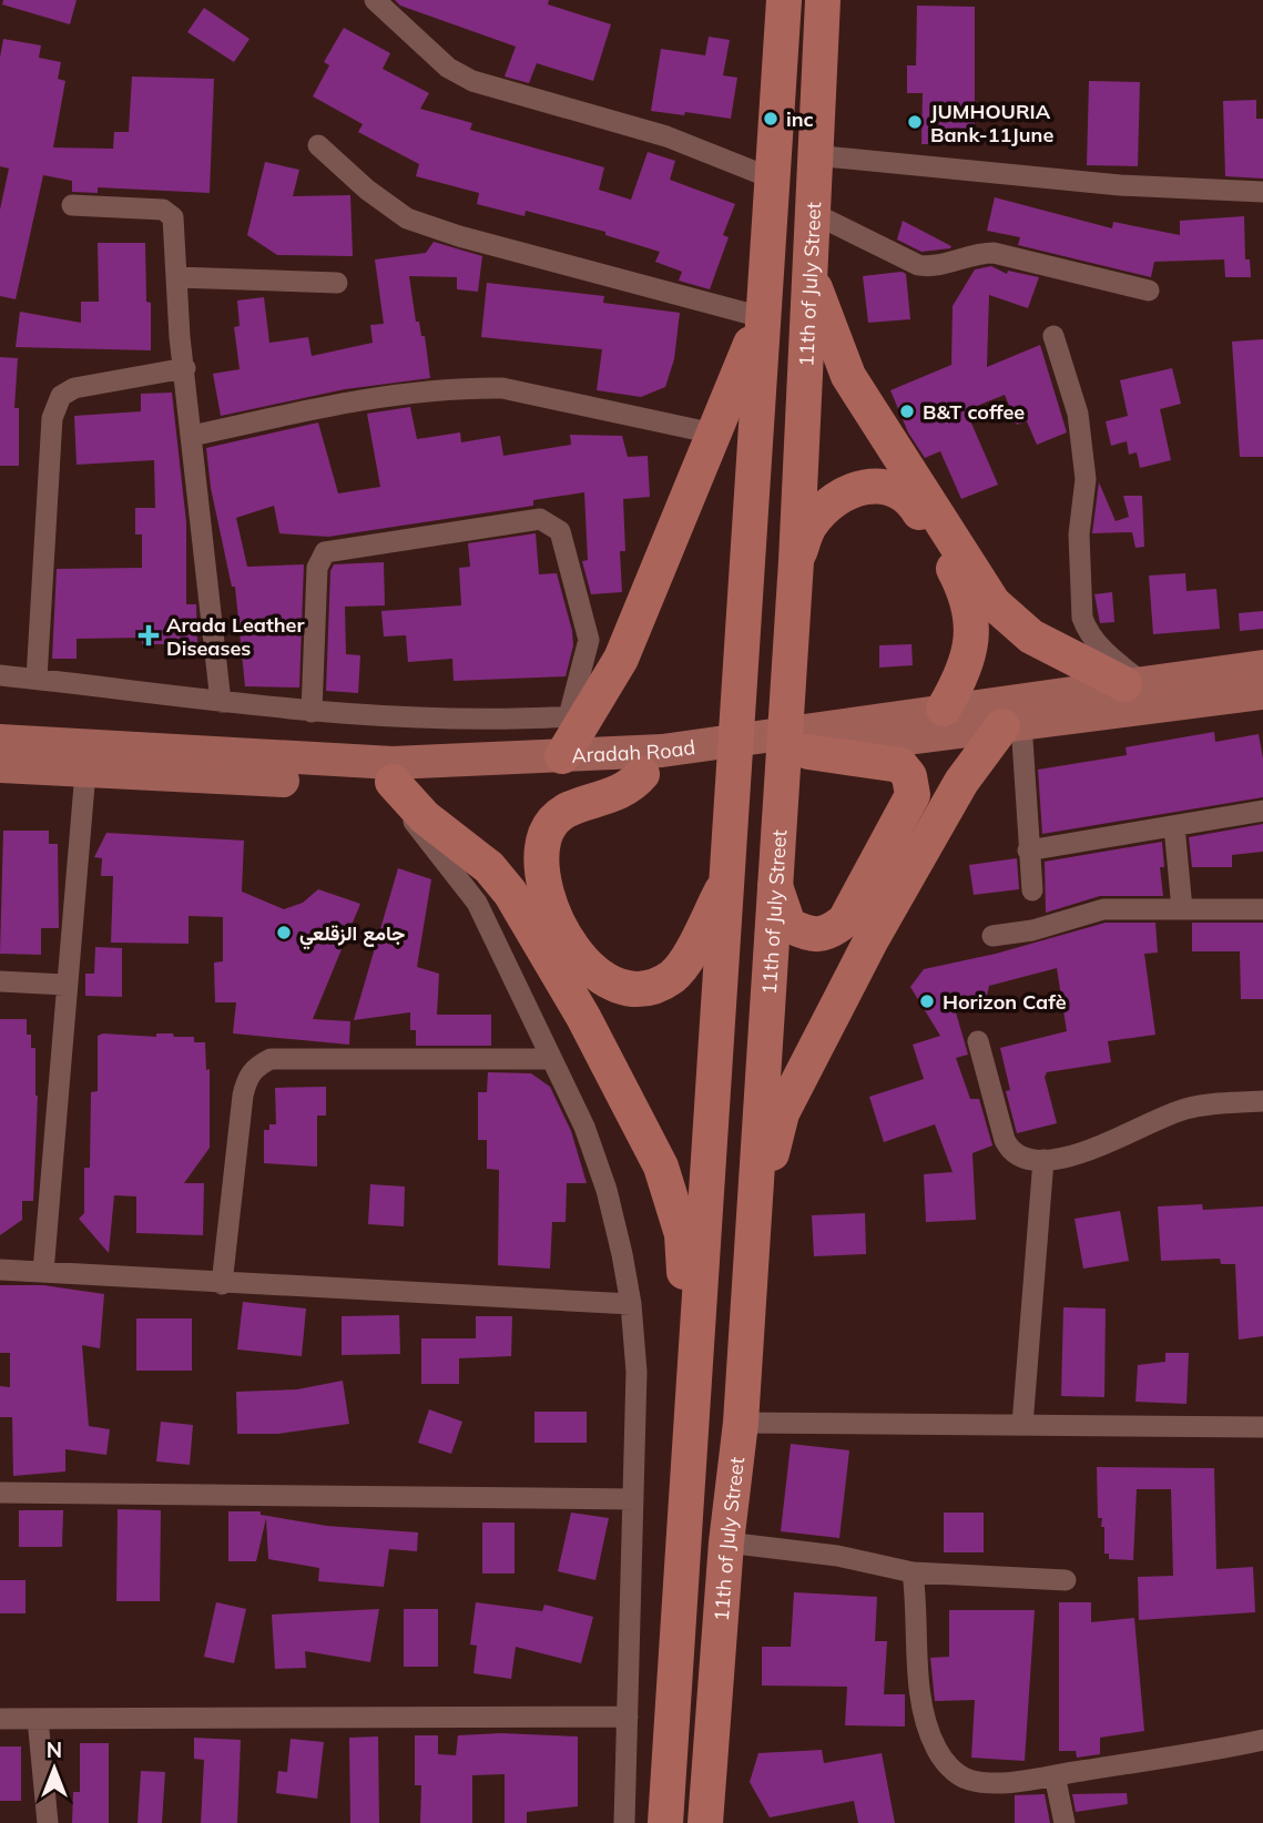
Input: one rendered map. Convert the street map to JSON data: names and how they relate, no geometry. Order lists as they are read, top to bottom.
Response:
{
  "streets": {
    "highway": ["11th of July Street"],
    "main road": ["Aradah Road"]
  },
  "places": {
    "other": [
      "inc",
      "JUMHOURIA Bank-11June",
      "B&T coffee",
      "جامع الزقلعي",
      "Horizon Cafè"
    ],
    "health": ["Arada Leather Diseases"]
  },
  "north": "top"
}
